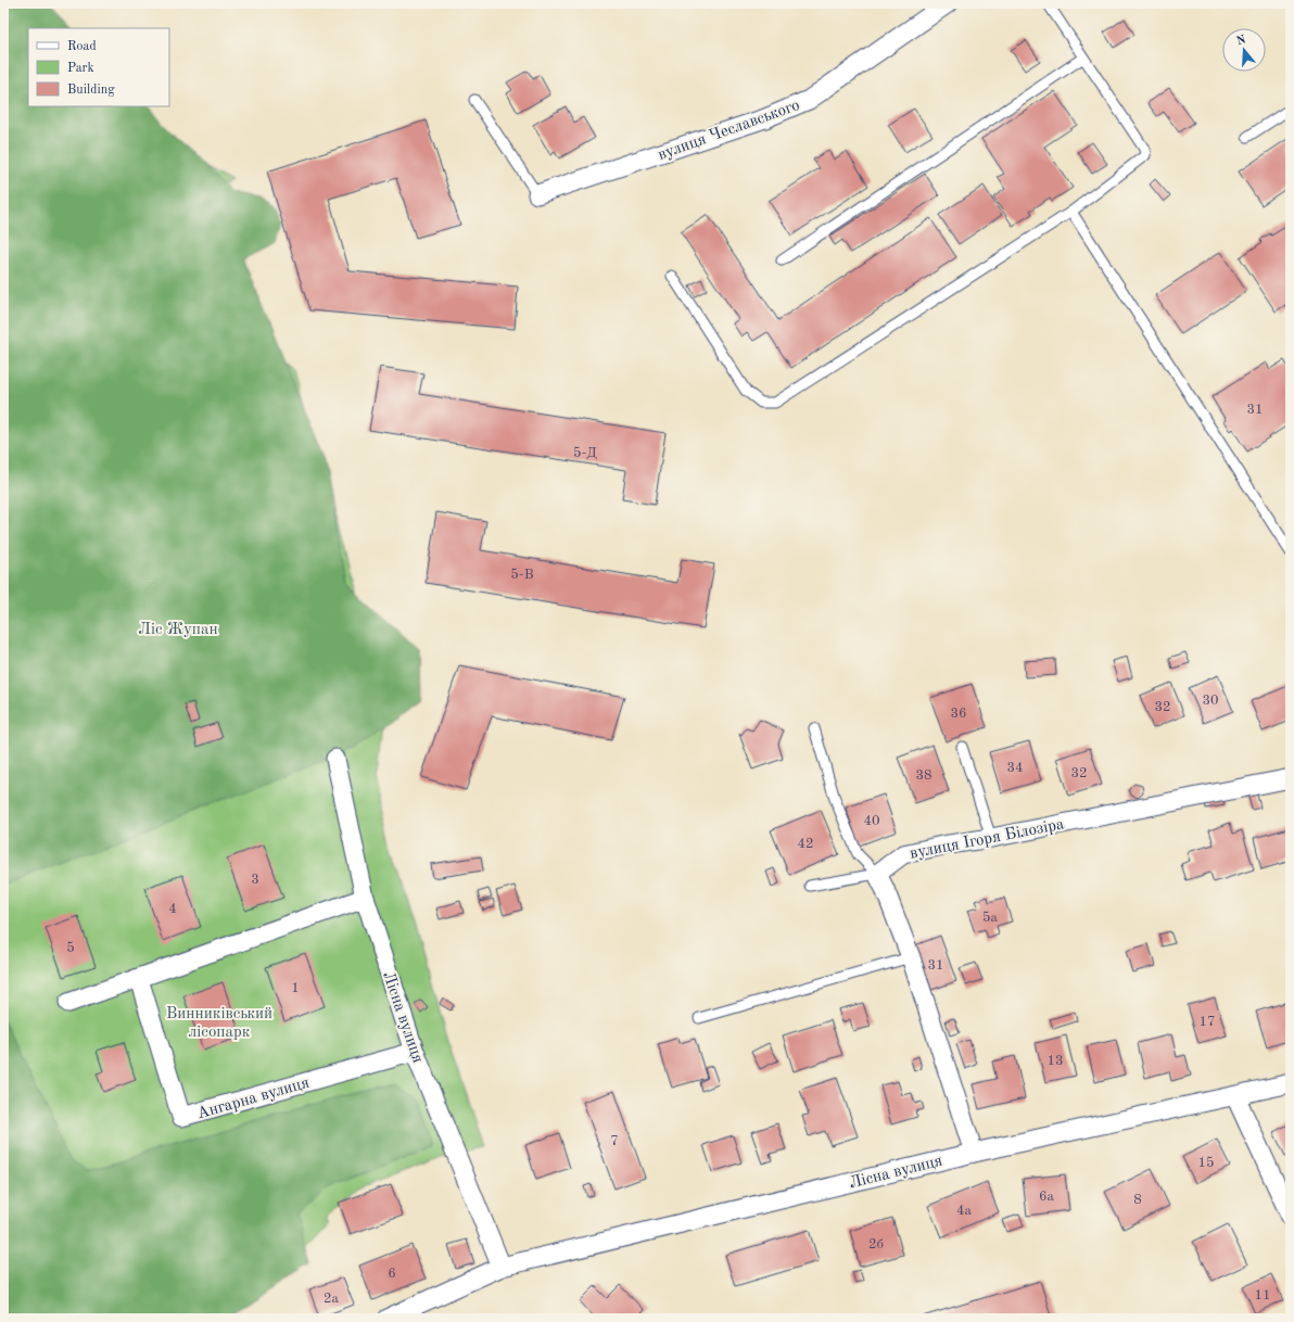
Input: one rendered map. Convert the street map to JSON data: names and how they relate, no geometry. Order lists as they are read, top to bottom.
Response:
{
  "streets": {
    "street": [
      "вулиця Чеславського",
      "вулиця Ігоря Білозіра",
      "Лісна вулиця",
      "Ангарна вулиця"
    ]
  },
  "crossings": [
    ["Лісна вулиця", "Ангарна вулиця"]
  ],
  "parks": ["Ліс Жупан", "Винниківський лісопарк"],
  "house_numbers": [
    "31",
    "5-Д",
    "5-В",
    "30",
    "32",
    "36",
    "34",
    "32",
    "38",
    "40",
    "42",
    "3",
    "4",
    "5а",
    "5",
    "31",
    "1",
    "17",
    "13",
    "7",
    "15",
    "6а",
    "8",
    "4а",
    "2б",
    "6",
    "11",
    "2а"
  ],
  "legend": ["Road", "Park", "Building"],
  "north": "top"
}
